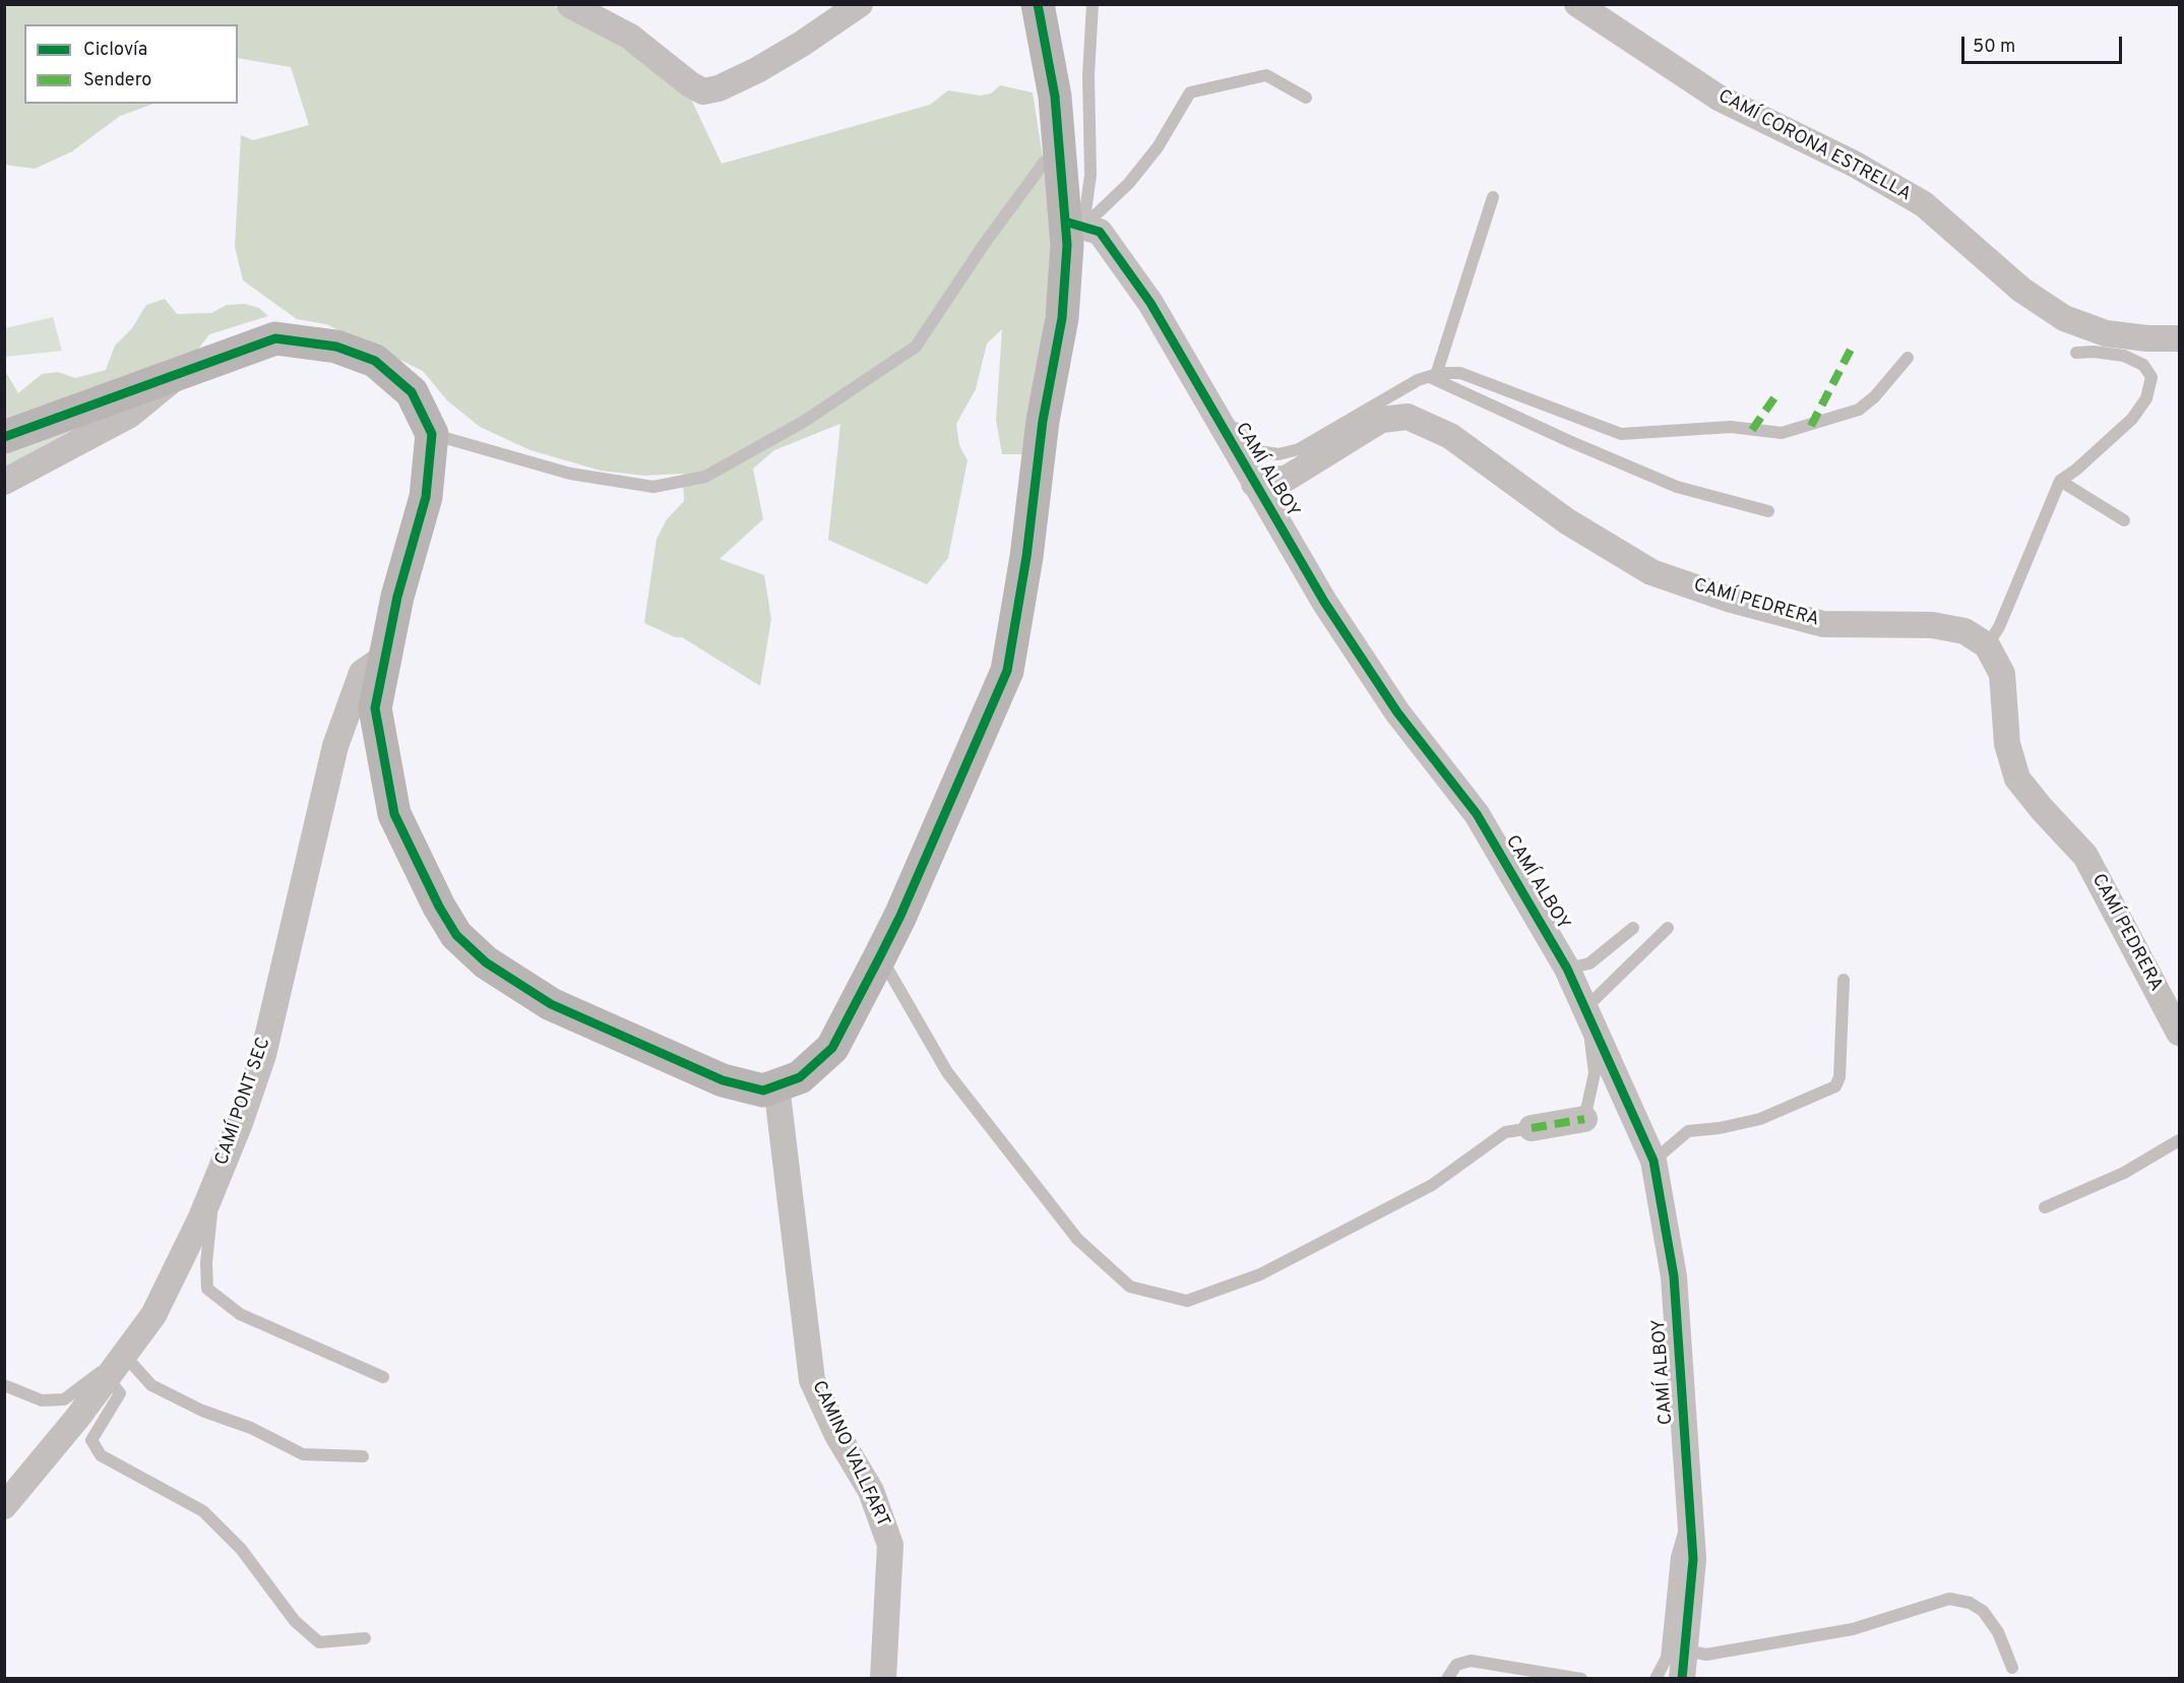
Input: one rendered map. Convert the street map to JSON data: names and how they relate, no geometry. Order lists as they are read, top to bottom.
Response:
{
  "streets": {
    "street": [
      "CAMÍ CORONA ESTRELLA",
      "CAMÍ ALBOY",
      "CAMÍ PEDRERA",
      "CAMÍ PONT SEC",
      "CAMINO VALLFART"
    ]
  },
  "crossings": [
    ["CAMÍ ALBOY", "CAMÍ PEDRERA"]
  ],
  "legend": ["Ciclovía", "Sendero"],
  "scale_bar": "50 m"
}
